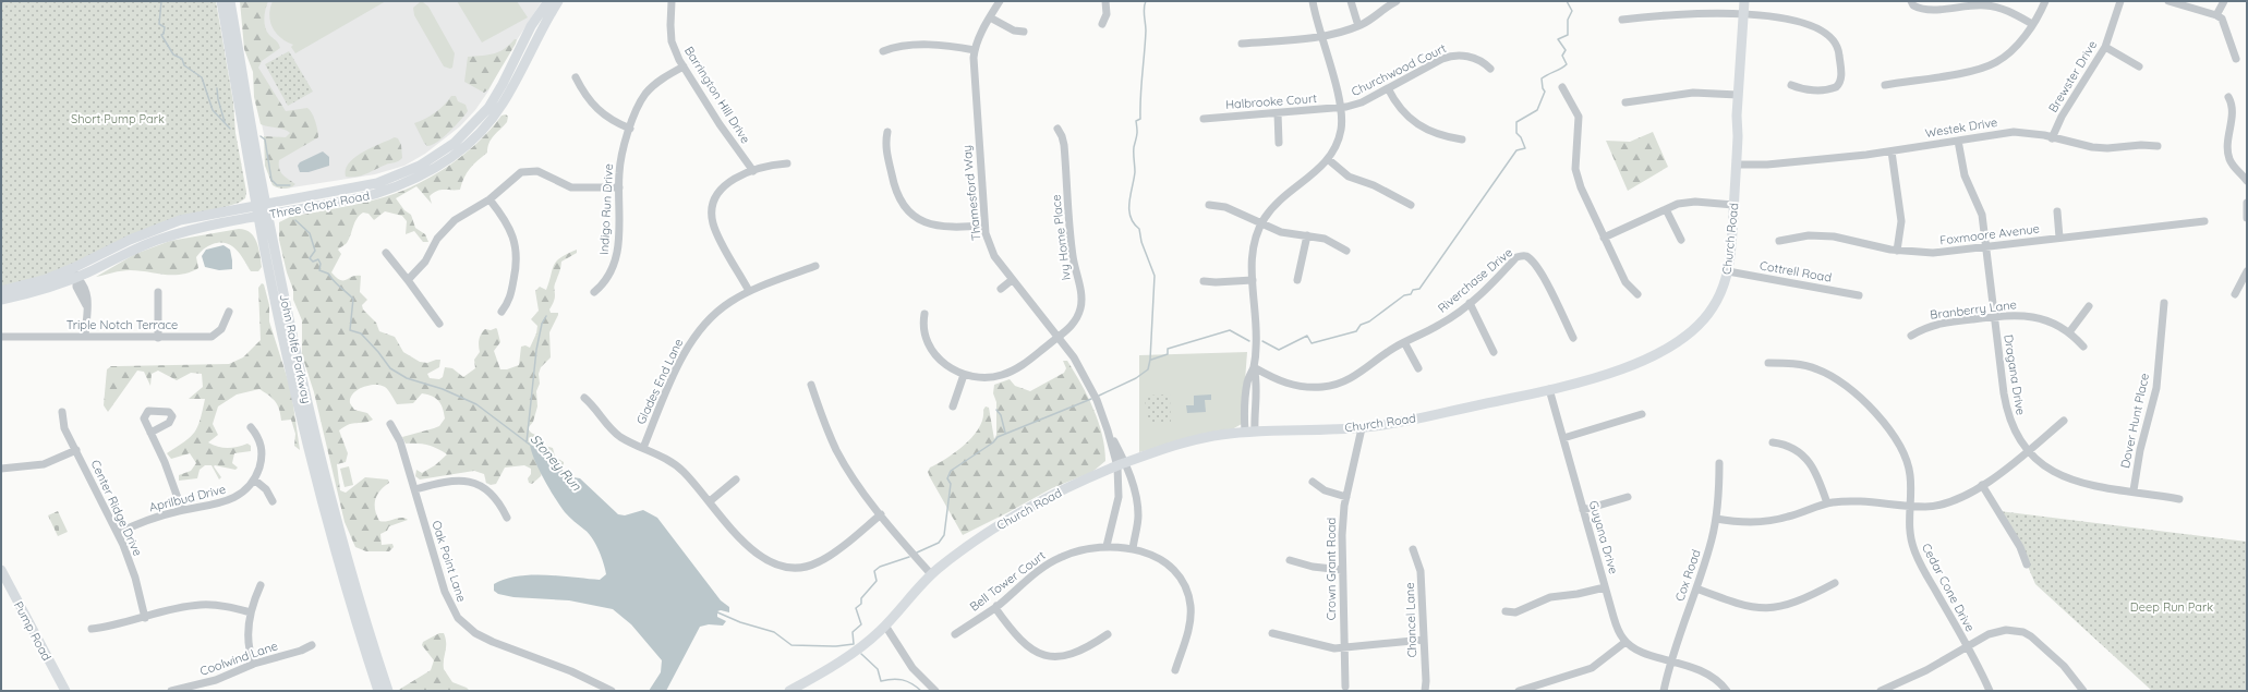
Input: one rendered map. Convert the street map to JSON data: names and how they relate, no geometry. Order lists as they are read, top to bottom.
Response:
{
  "streets": {
    "main road": [
      "Three Chopt Road",
      "Church Road",
      "John Rolfe Parkway",
      "Pump Road"
    ],
    "street": [
      "Churchwood Court",
      "Brewster Drive",
      "Barrington Hill Drive",
      "Halbrooke Court",
      "Westek Drive",
      "Thamesford Way",
      "Indigo Run Drive",
      "Foxmoore Avenue",
      "Ivy Home Place",
      "Cottrell Road",
      "Riverchase Drive",
      "Branberry Lane",
      "Triple Notch Terrace",
      "Dragana Drive",
      "Glades End Lane",
      "Dover Hunt Place",
      "Aprilbud Drive",
      "Center Ridge Drive",
      "Guyana Drive",
      "Oak Point Lane",
      "Crown Grant Road",
      "Cox Road",
      "Bell Tower Court",
      "Cedar Cone Drive",
      "Chancel Lane",
      "Coolwind Lane"
    ]
  },
  "crossings": [
    ["Churchwood Court", "Halbrooke Court"],
    ["Brewster Drive", "Westek Drive"],
    ["Barrington Hill Drive", "Indigo Run Drive"],
    ["Westek Drive", "Church Road"],
    ["Westek Drive", "Dragana Drive"],
    ["Thamesford Way", "Ivy Home Place"],
    ["Thamesford Way", "Church Road"],
    ["Three Chopt Road", "John Rolfe Parkway"],
    ["Foxmoore Avenue", "Dragana Drive"],
    ["Church Road", "Cottrell Road"],
    ["Church Road", "Guyana Drive"],
    ["Church Road", "Crown Grant Road"],
    ["Branberry Lane", "Dragana Drive"],
    ["Dragana Drive", "Dover Hunt Place"],
    ["Aprilbud Drive", "Center Ridge Drive"]
  ],
  "water": ["Stoney Run"],
  "parks": ["Short Pump Park", "Deep Run Park"]
}
